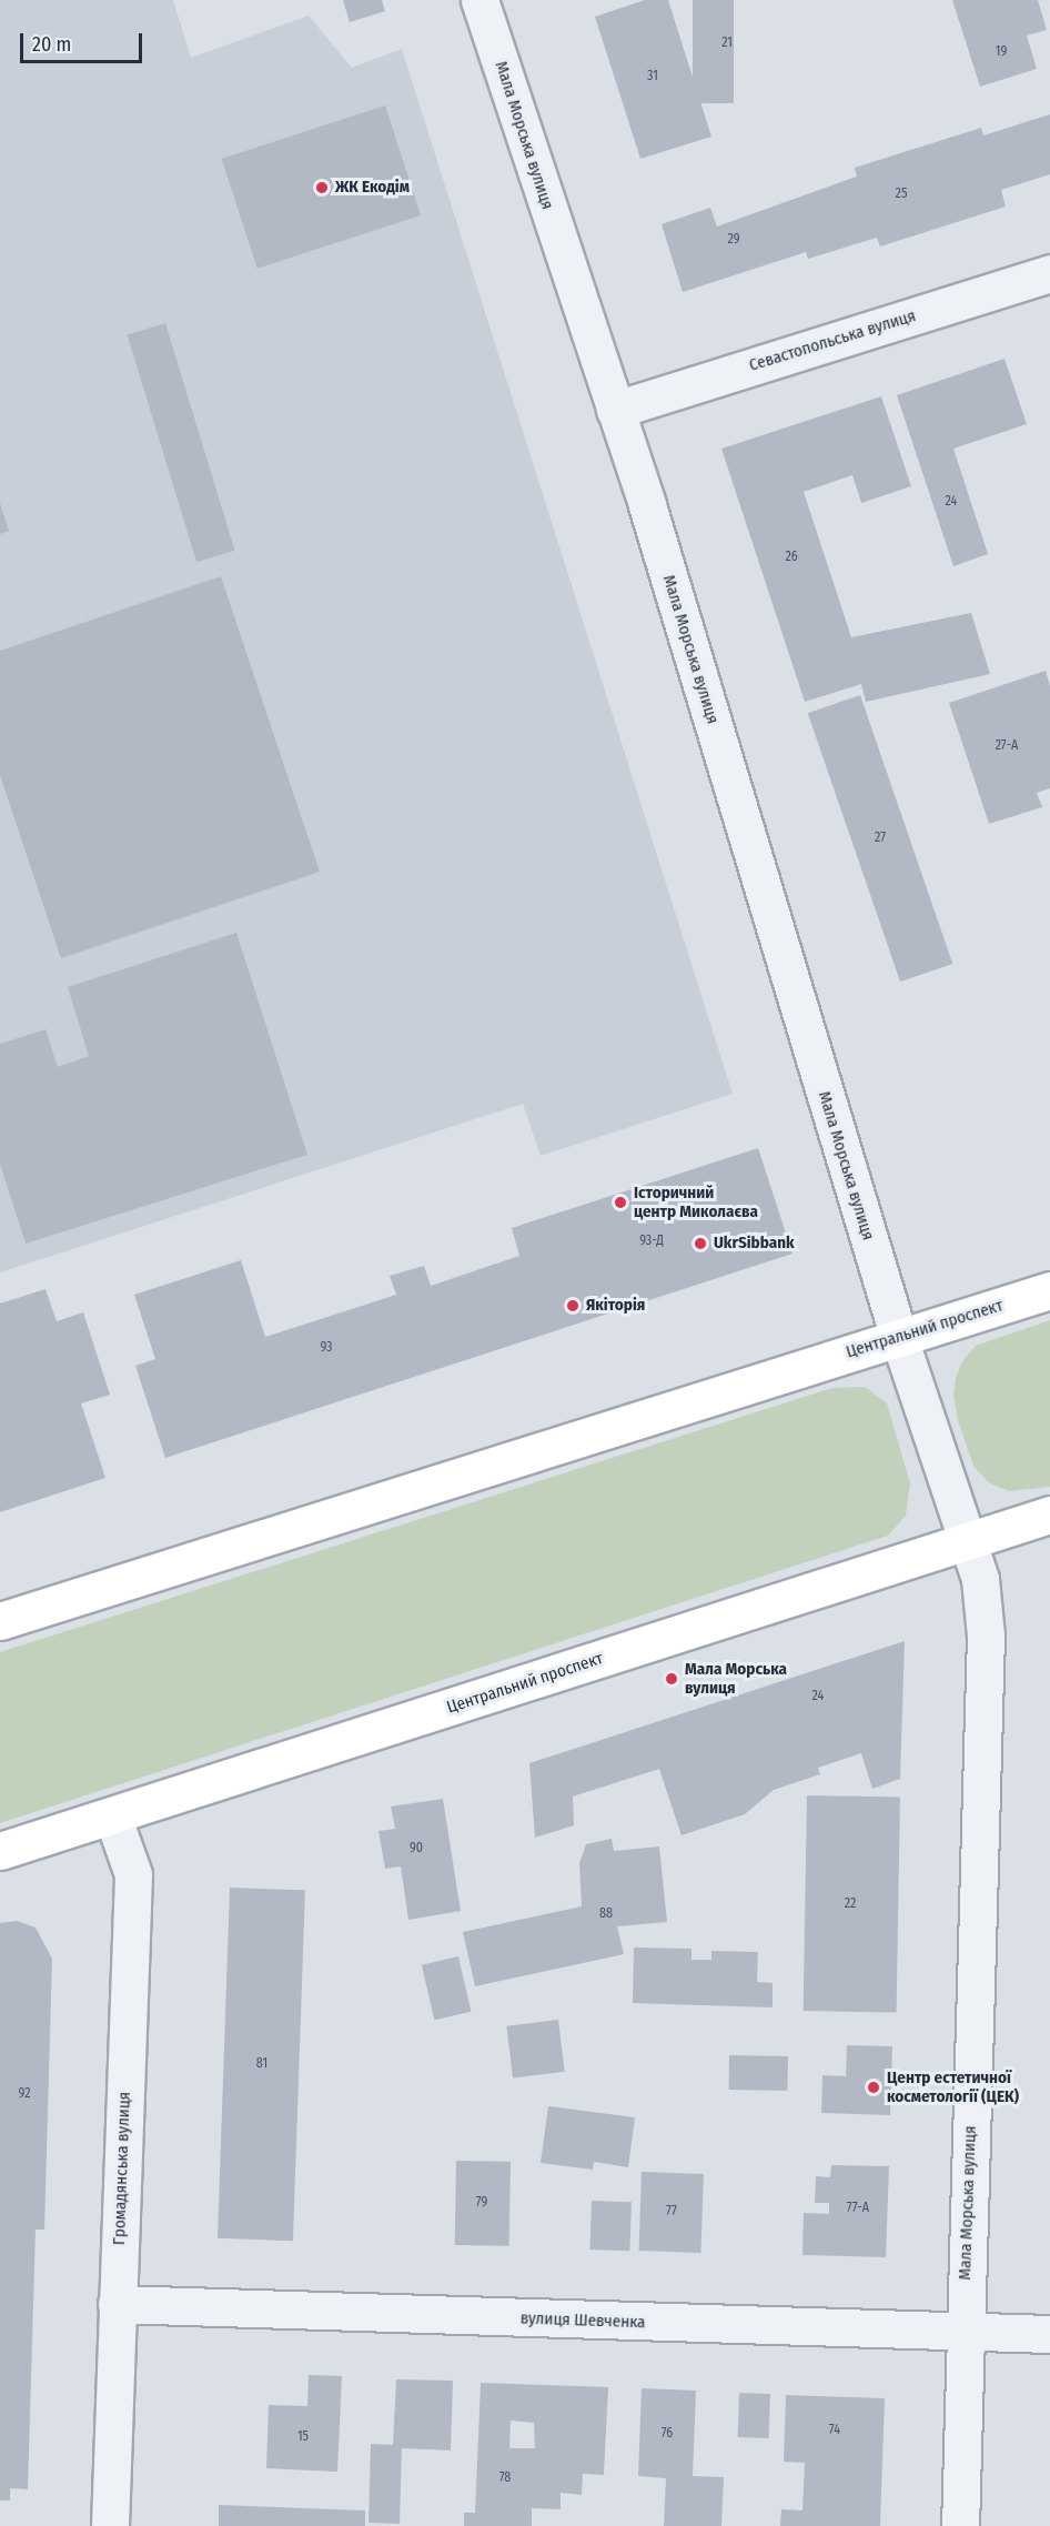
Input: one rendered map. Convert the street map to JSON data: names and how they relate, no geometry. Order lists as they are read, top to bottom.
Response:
{
  "streets": {
    "main road": ["Центральний проспект"],
    "street": [
      "Мала Морська вулиця",
      "Севастопольська вулиця",
      "Громадянська вулиця",
      "вулиця Шевченка"
    ]
  },
  "crossings": [
    ["Мала Морська вулиця", "Севастопольська вулиця"],
    ["Мала Морська вулиця", "Центральний проспект"],
    ["Мала Морська вулиця", "вулиця Шевченка"],
    ["Центральний проспект", "Громадянська вулиця"],
    ["Громадянська вулиця", "вулиця Шевченка"]
  ],
  "places": [
    "ЖК Екодім",
    "Історичний центр Миколаєва",
    "UkrSibbank",
    "Якіторія",
    "Мала Морська вулиця",
    "Центр естетичної косметології (ЦЕК)"
  ],
  "house_numbers": [
    "21",
    "19",
    "31",
    "25",
    "29",
    "24",
    "26",
    "27-А",
    "27",
    "93-Д",
    "93",
    "24",
    "90",
    "22",
    "88",
    "81",
    "92",
    "79",
    "77-А",
    "77",
    "74",
    "76",
    "15",
    "78"
  ],
  "scale_bar": "20 m"
}
